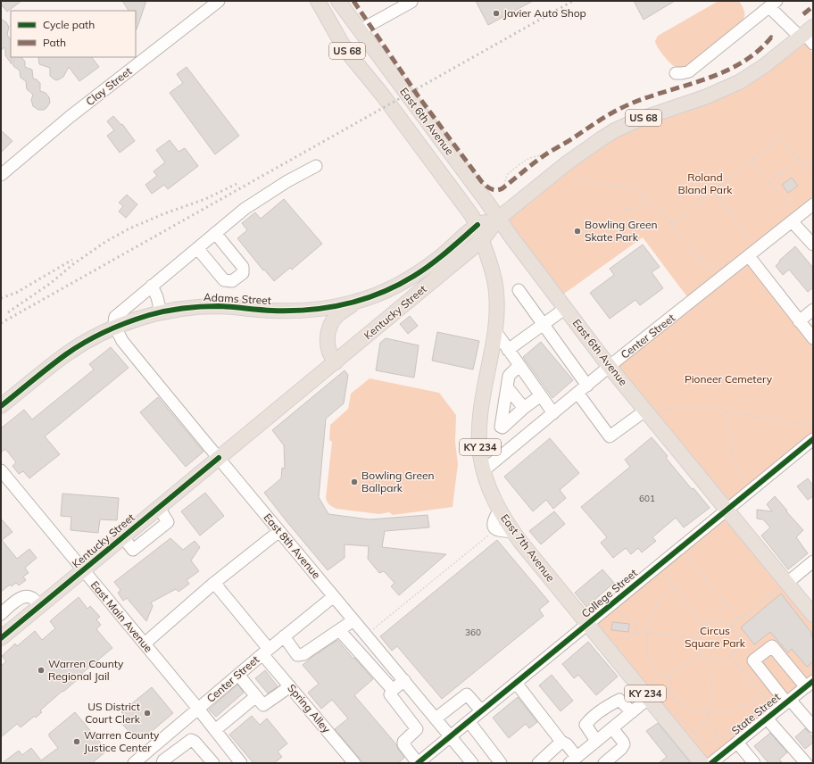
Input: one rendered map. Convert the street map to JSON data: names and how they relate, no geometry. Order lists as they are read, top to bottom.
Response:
{
  "streets": {
    "main road": [
      "US 68",
      "East 6th Avenue",
      "Adams Street",
      "Kentucky Street",
      "KY 234",
      "East 7th Avenue"
    ],
    "street": [
      "Clay Street",
      "Center Street",
      "East 8th Avenue",
      "College Street",
      "East Main Avenue",
      "Spring Alley",
      "State Street"
    ]
  },
  "crossings": [
    ["US 68", "East 6th Avenue"],
    ["East 6th Avenue", "Adams Street"],
    ["East 6th Avenue", "Kentucky Street"],
    ["East 6th Avenue", "Center Street"],
    ["East 6th Avenue", "East 7th Avenue"],
    ["East 6th Avenue", "College Street"],
    ["Adams Street", "Kentucky Street"],
    ["Adams Street", "East 8th Avenue"],
    ["Adams Street", "East 7th Avenue"],
    ["Kentucky Street", "East 8th Avenue"],
    ["Kentucky Street", "East 7th Avenue"],
    ["Kentucky Street", "East Main Avenue"],
    ["Center Street", "East 8th Avenue"],
    ["Center Street", "East 7th Avenue"],
    ["Center Street", "East Main Avenue"],
    ["Center Street", "Spring Alley"],
    ["East 8th Avenue", "College Street"],
    ["East 7th Avenue", "College Street"]
  ],
  "parks": ["Roland Bland Park", "Pioneer Cemetery", "Circus Square Park"],
  "places": [
    "Javier Auto Shop",
    "Bowling Green Skate Park",
    "Bowling Green Ballpark",
    "Warren County Regional Jail",
    "US District Court Clerk",
    "Warren County Justice Center"
  ],
  "house_numbers": ["601", "360"],
  "legend": ["Cycle path", "Path"]
}
